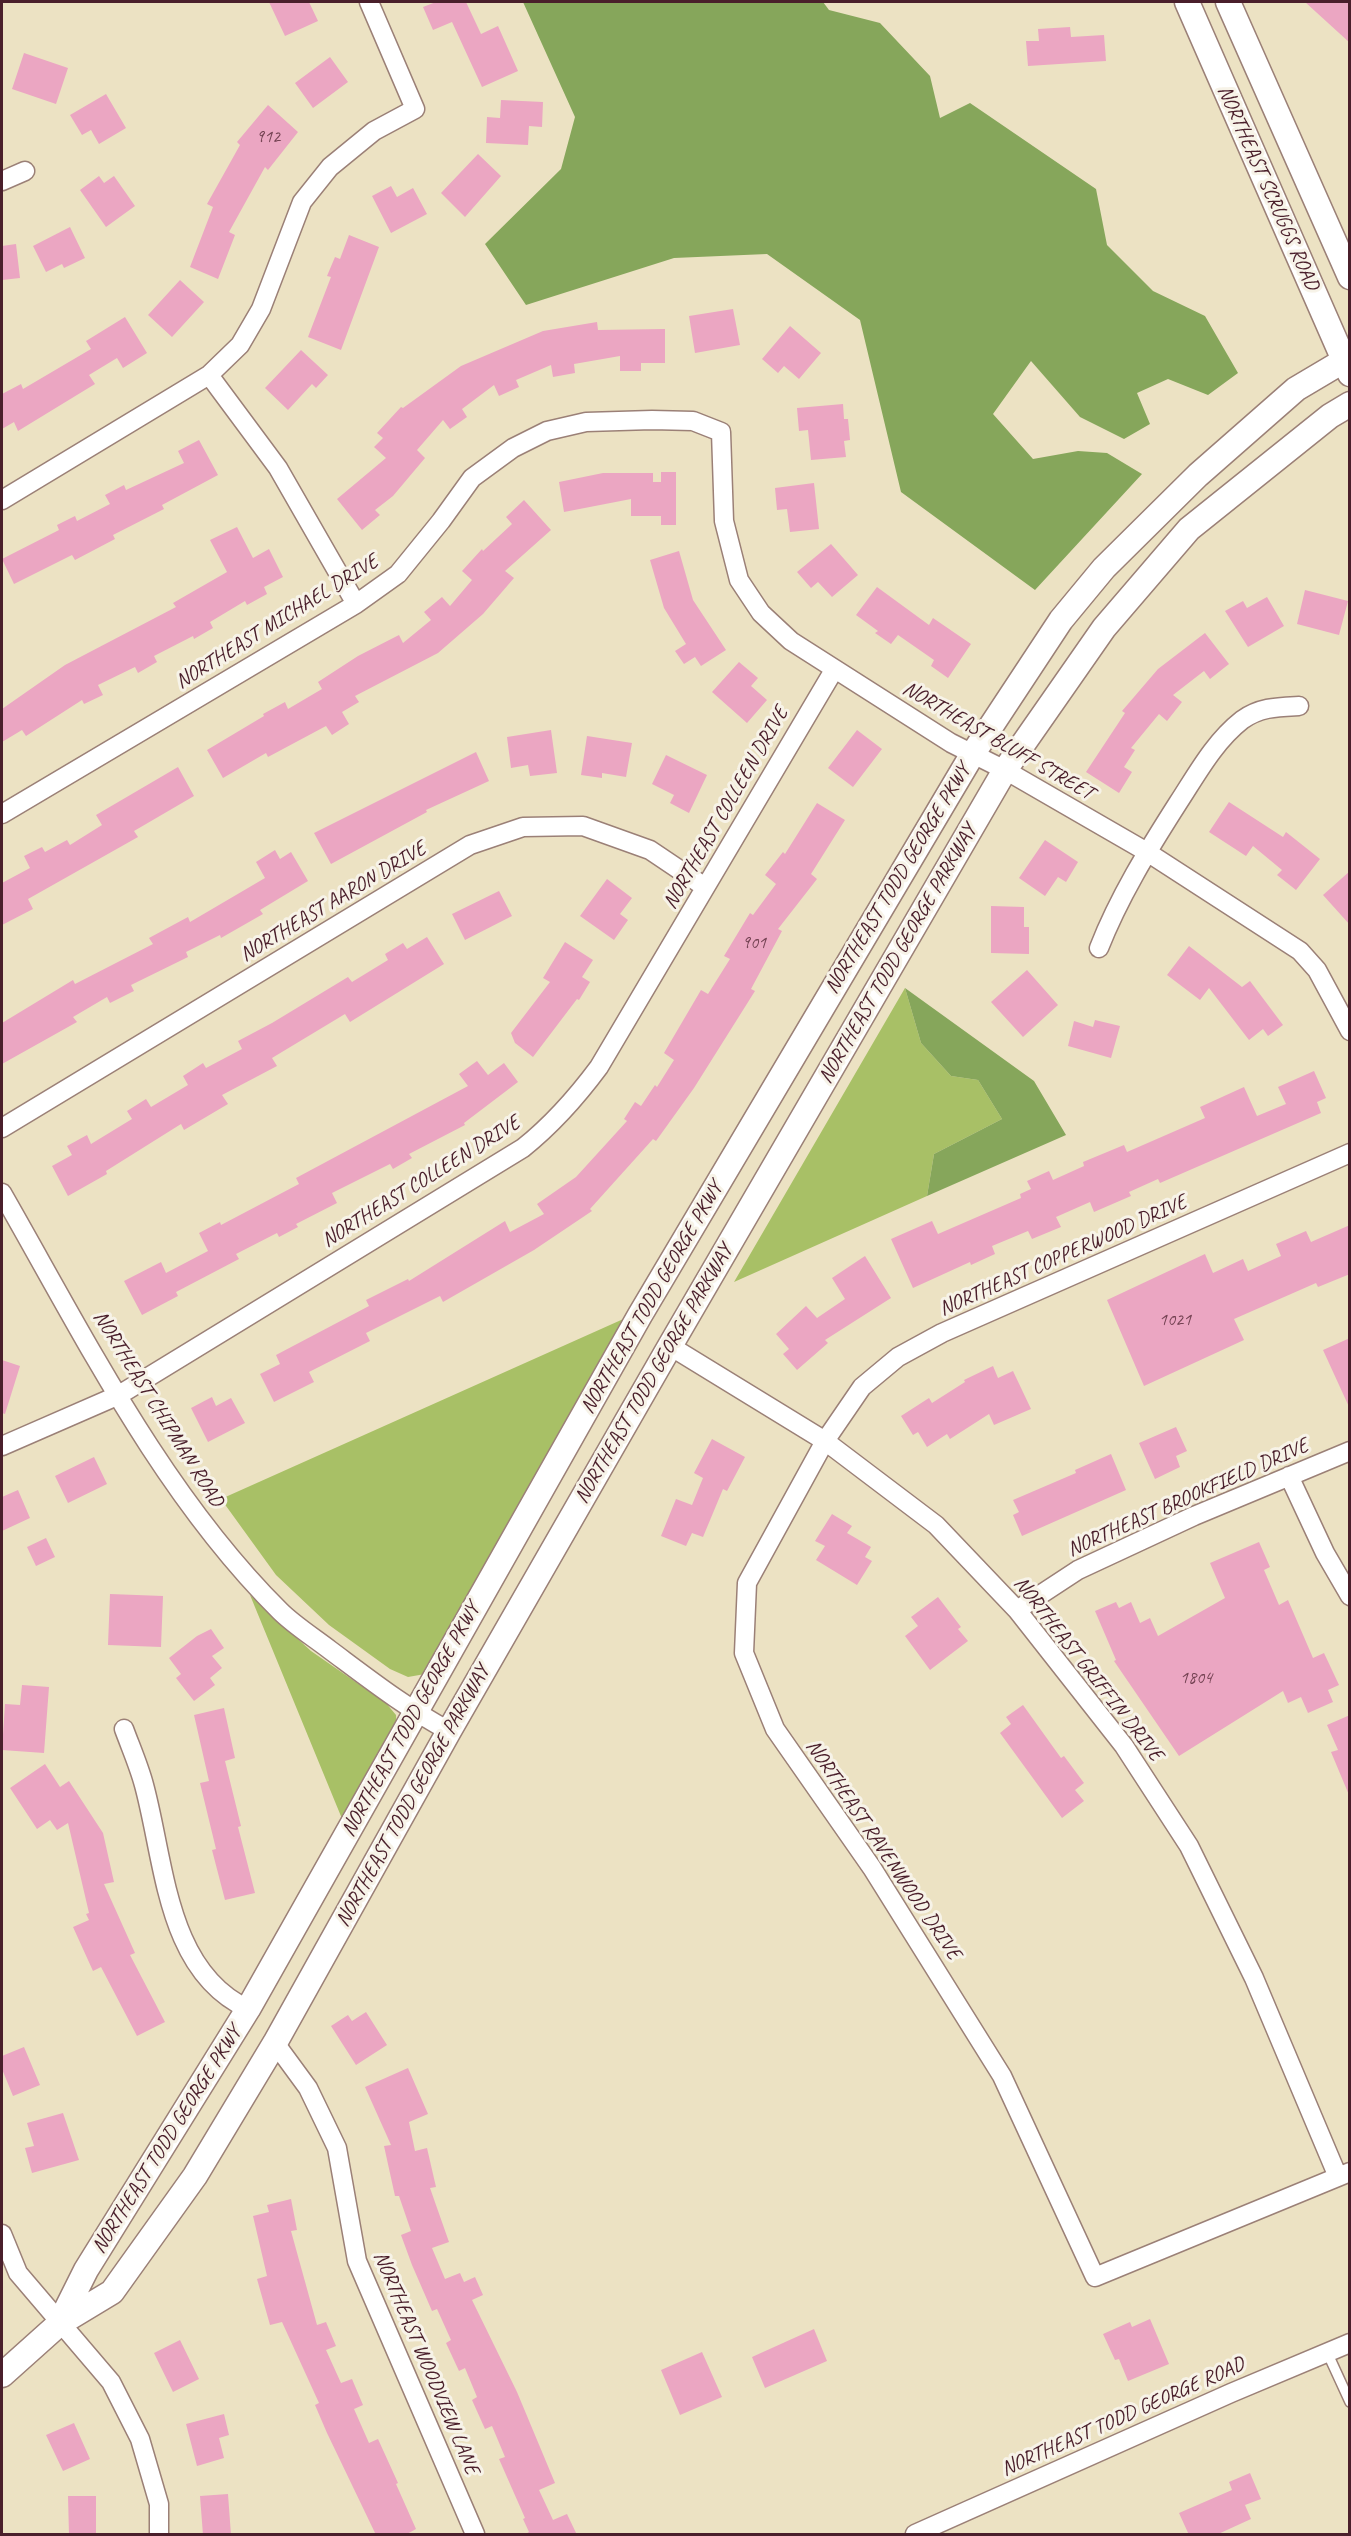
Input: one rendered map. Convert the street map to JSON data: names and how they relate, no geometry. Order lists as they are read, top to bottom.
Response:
{
  "streets": {
    "main road": ["NORTHEAST SCRUGGS ROAD", "NORTHEAST TODD GEORGE PKWY", "NORTHEAST TODD GEORGE PARKWAY"],
    "street": [
      "NORTHEAST MICHAEL DRIVE",
      "NORTHEAST BLUFF STREET",
      "NORTHEAST COLLEEN DRIVE",
      "NORTHEAST AARON DRIVE",
      "NORTHEAST COPPERWOOD DRIVE",
      "NORTHEAST CHIPMAN ROAD",
      "NORTHEAST BROOKFIELD DRIVE",
      "NORTHEAST GRIFFIN DRIVE",
      "NORTHEAST RAVENWOOD DRIVE",
      "NORTHEAST WOODVIEW LANE",
      "NORTHEAST TODD GEORGE ROAD"
    ]
  },
  "crossings": [
    ["NORTHEAST SCRUGGS ROAD", "NORTHEAST TODD GEORGE PKWY"],
    ["NORTHEAST MICHAEL DRIVE", "NORTHEAST BLUFF STREET"],
    ["NORTHEAST BLUFF STREET", "NORTHEAST COLLEEN DRIVE"],
    ["NORTHEAST BLUFF STREET", "NORTHEAST TODD GEORGE PKWY"],
    ["NORTHEAST BLUFF STREET", "NORTHEAST TODD GEORGE PARKWAY"],
    ["NORTHEAST COLLEEN DRIVE", "NORTHEAST AARON DRIVE"],
    ["NORTHEAST COLLEEN DRIVE", "NORTHEAST CHIPMAN ROAD"],
    ["NORTHEAST TODD GEORGE PKWY", "NORTHEAST TODD GEORGE PARKWAY"],
    ["NORTHEAST TODD GEORGE PKWY", "NORTHEAST CHIPMAN ROAD"],
    ["NORTHEAST TODD GEORGE PARKWAY", "NORTHEAST CHIPMAN ROAD"],
    ["NORTHEAST TODD GEORGE PARKWAY", "NORTHEAST GRIFFIN DRIVE"],
    ["NORTHEAST TODD GEORGE PARKWAY", "NORTHEAST WOODVIEW LANE"],
    ["NORTHEAST COPPERWOOD DRIVE", "NORTHEAST GRIFFIN DRIVE"],
    ["NORTHEAST COPPERWOOD DRIVE", "NORTHEAST RAVENWOOD DRIVE"],
    ["NORTHEAST BROOKFIELD DRIVE", "NORTHEAST GRIFFIN DRIVE"],
    ["NORTHEAST GRIFFIN DRIVE", "NORTHEAST RAVENWOOD DRIVE"]
  ],
  "house_numbers": [
    "912",
    "901",
    "1021",
    "1804"
  ]
}
